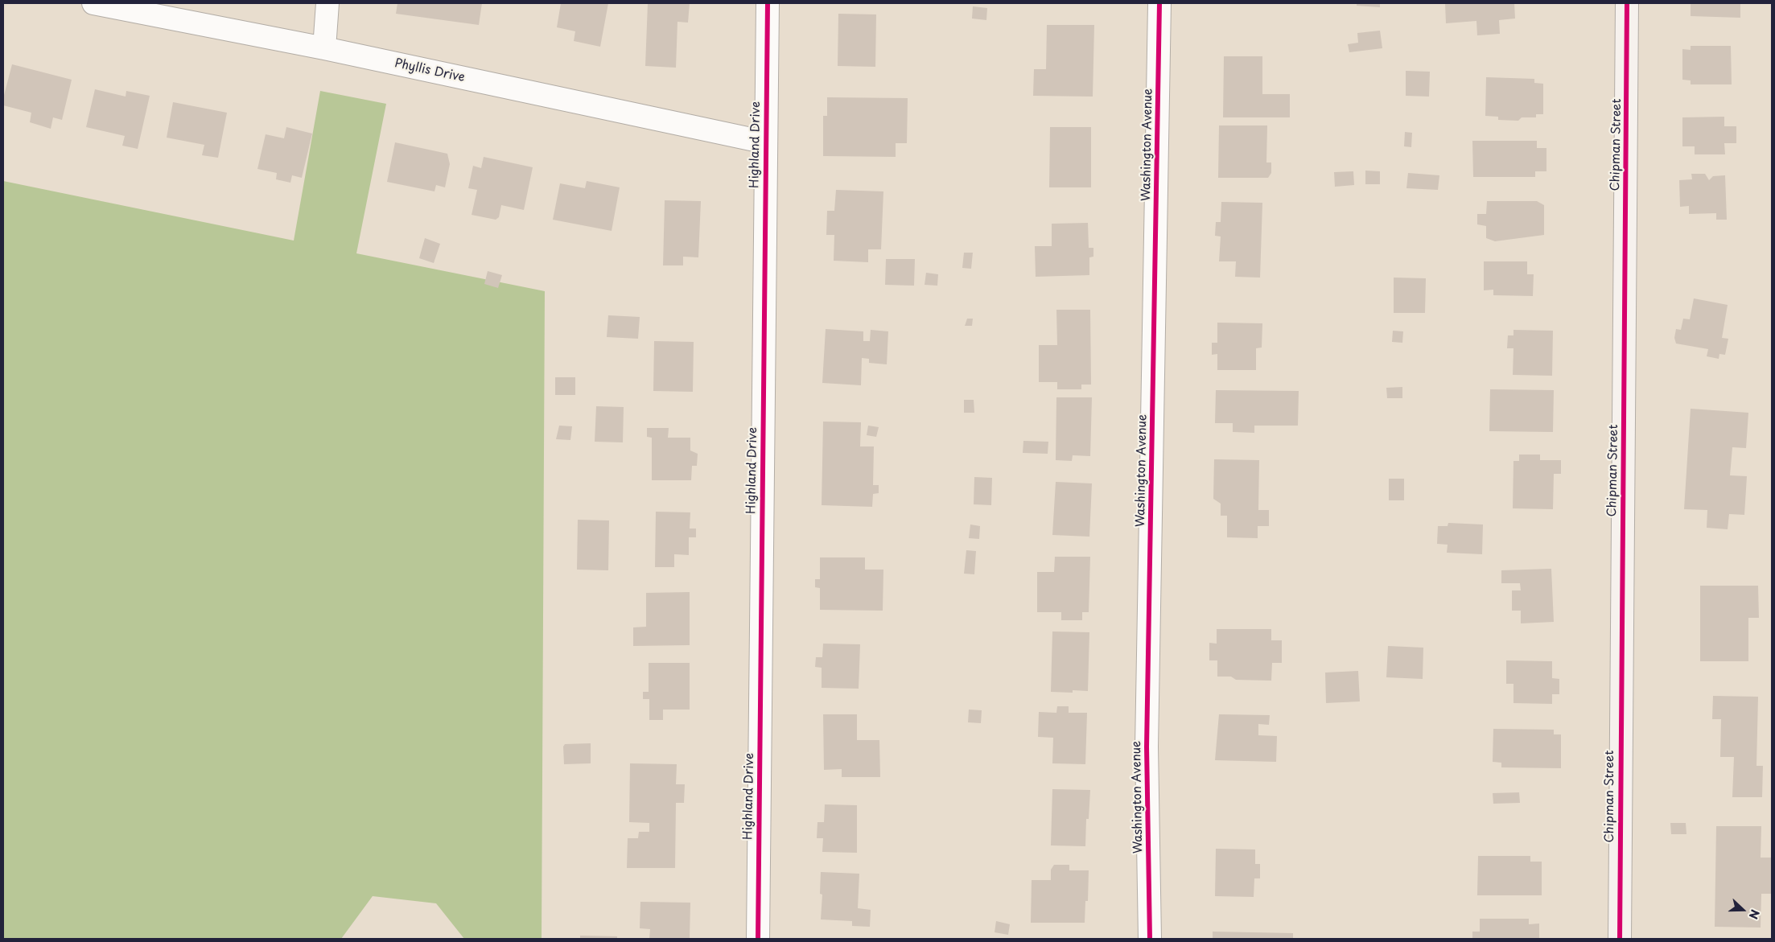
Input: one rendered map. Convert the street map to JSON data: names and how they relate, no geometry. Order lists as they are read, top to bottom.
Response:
{
  "streets": {
    "street": [
      "Phyllis Drive",
      "Highland Drive",
      "Washington Avenue",
      "Chipman Street"
    ]
  },
  "crossings": [
    ["Phyllis Drive", "Highland Drive"]
  ],
  "north": "right"
}
